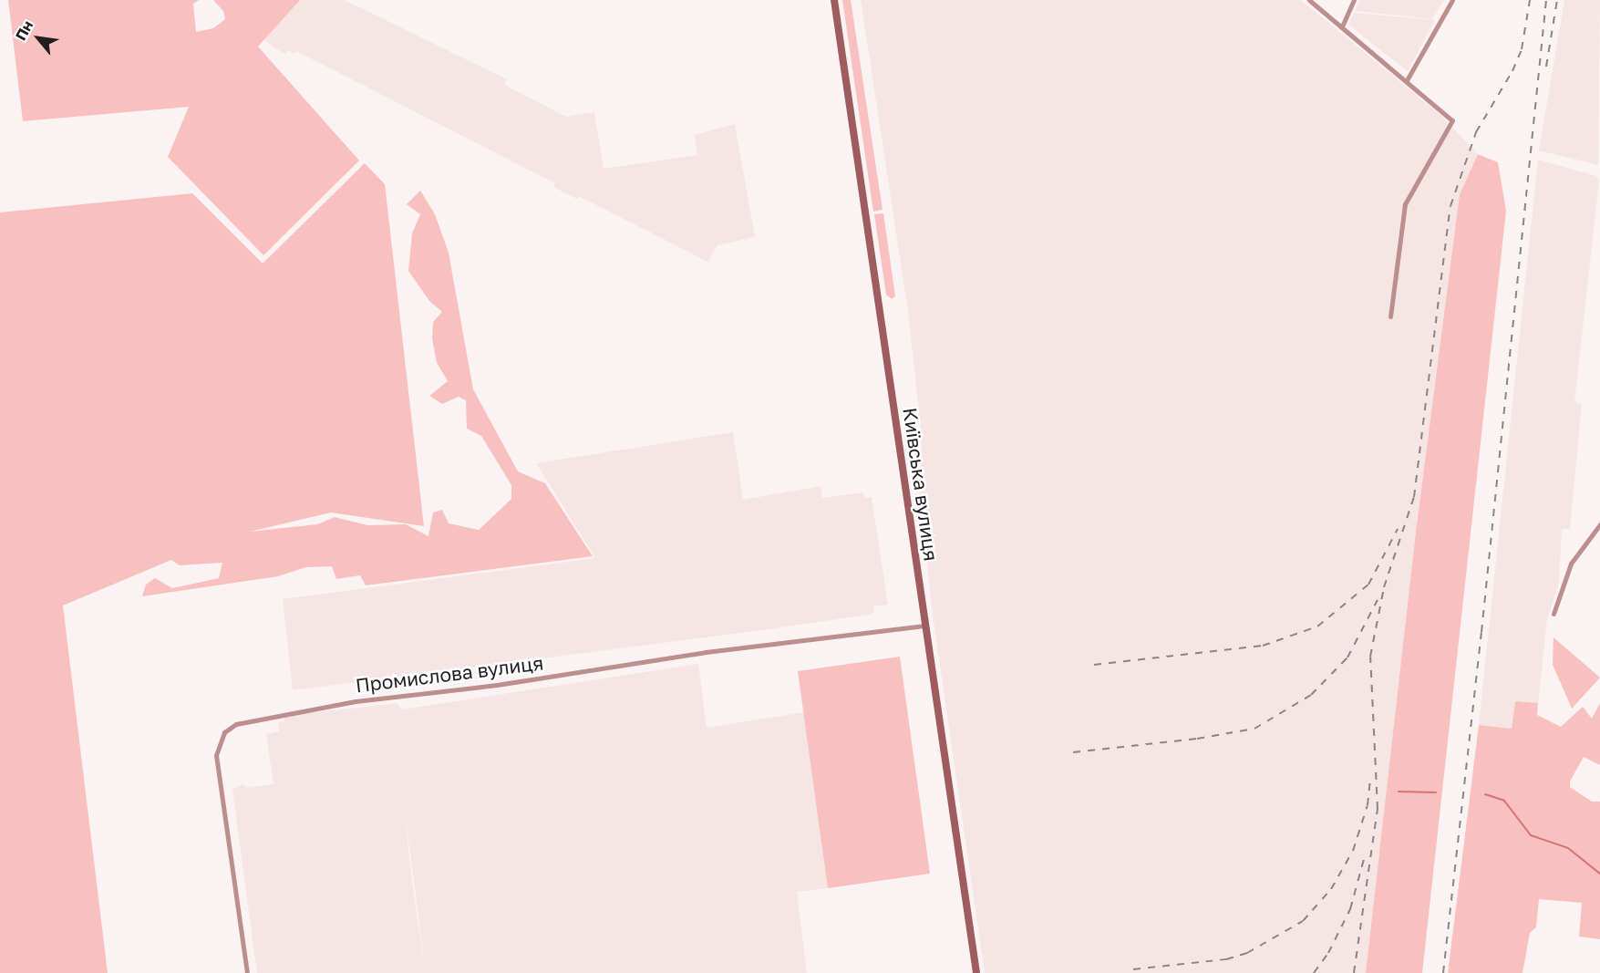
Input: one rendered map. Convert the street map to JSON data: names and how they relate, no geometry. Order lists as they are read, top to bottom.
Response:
{
  "streets": {
    "main road": ["Київська вулиця"],
    "street": ["Промислова вулиця"]
  },
  "crossings": [
    ["Київська вулиця", "Промислова вулиця"]
  ],
  "north": "top left"
}
